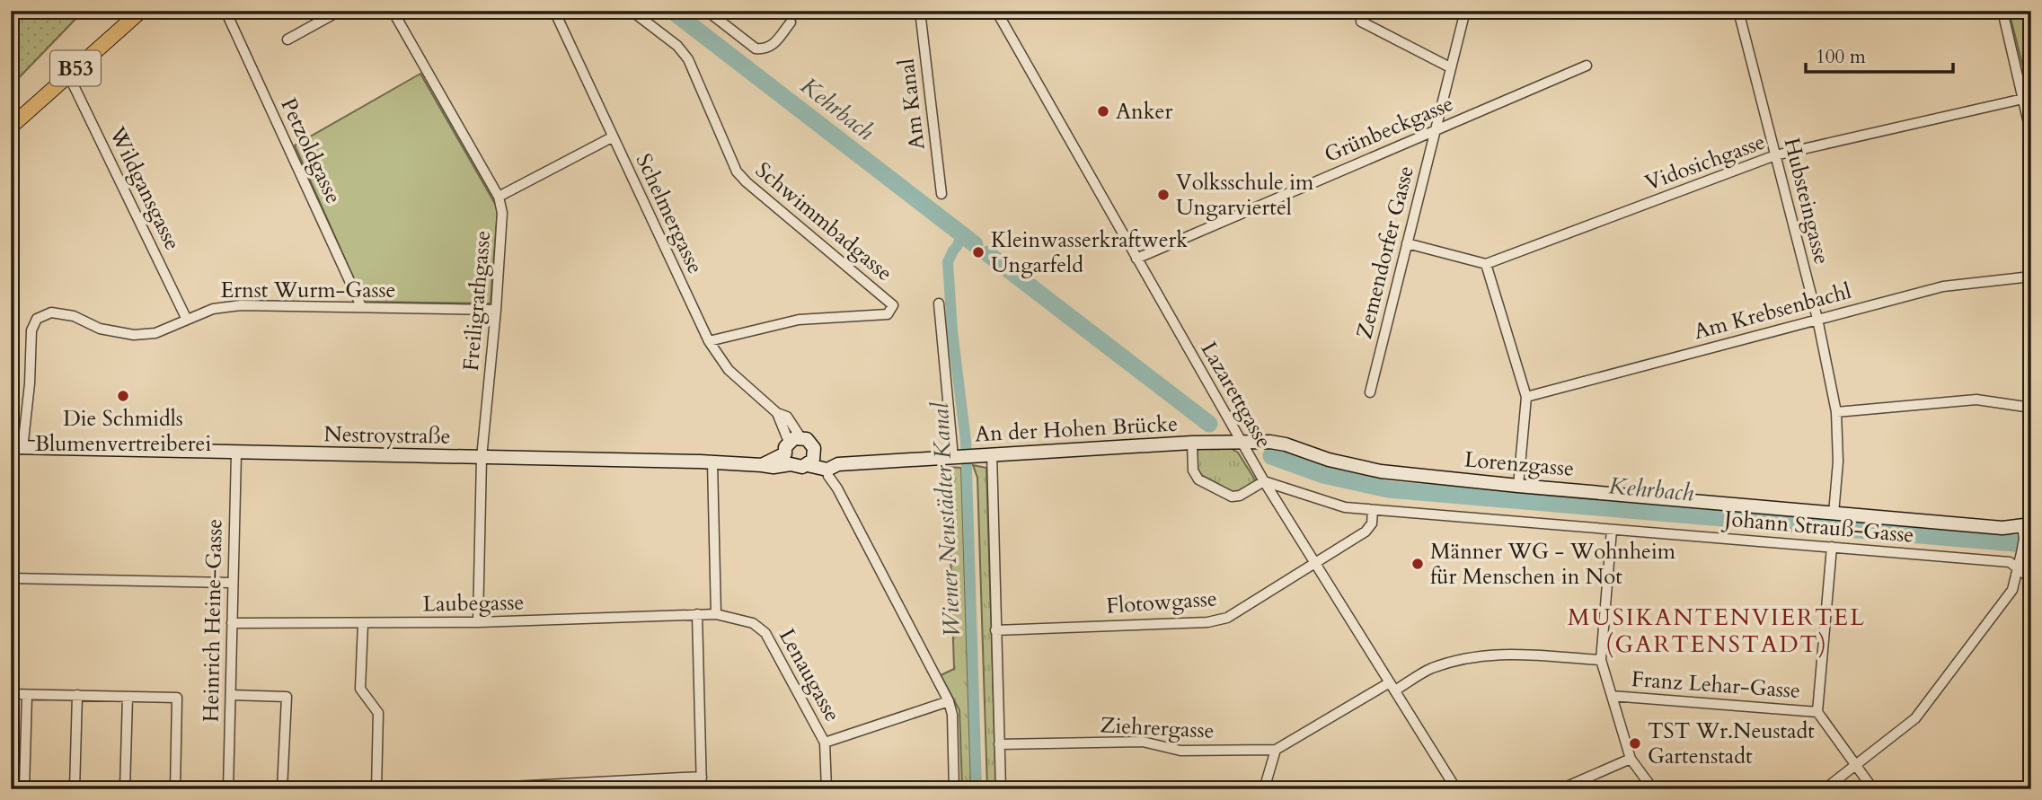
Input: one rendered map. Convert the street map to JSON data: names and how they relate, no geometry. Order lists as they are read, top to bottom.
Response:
{
  "streets": {
    "main road": ["B53"],
    "street": [
      "Am Kanal",
      "Grünbeckgasse",
      "Petzoldgasse",
      "Vidosichgasse",
      "Wildgansgasse",
      "Hubsteingasse",
      "Schelmergasse",
      "Schwimmbadgasse",
      "Zemendorfer Gasse",
      "Ernst Wurm-Gasse",
      "Freiligrathgasse",
      "Am Krebsenbachl",
      "Lazarettgasse",
      "An der Hohen Brücke",
      "Nestroystraße",
      "Lorenzgasse",
      "Johann Strauß-Gasse",
      "Flotowgasse",
      "Laubegasse",
      "Heinrich Heine-Gasse",
      "Lenaugasse",
      "Franz Lehar-Gasse",
      "Ziehrergasse"
    ]
  },
  "crossings": [
    ["B53", "Wildgansgasse"],
    ["Grünbeckgasse", "Zemendorfer Gasse"],
    ["Grünbeckgasse", "Lazarettgasse"],
    ["Petzoldgasse", "Ernst Wurm-Gasse"],
    ["Vidosichgasse", "Hubsteingasse"],
    ["Wildgansgasse", "Ernst Wurm-Gasse"],
    ["Hubsteingasse", "Am Krebsenbachl"],
    ["Hubsteingasse", "Lorenzgasse"],
    ["Schelmergasse", "Schwimmbadgasse"],
    ["Schelmergasse", "Nestroystraße"],
    ["Ernst Wurm-Gasse", "Freiligrathgasse"],
    ["Ernst Wurm-Gasse", "Nestroystraße"],
    ["Freiligrathgasse", "Nestroystraße"],
    ["Freiligrathgasse", "Laubegasse"],
    ["Lazarettgasse", "An der Hohen Brücke"],
    ["Lazarettgasse", "Lorenzgasse"],
    ["Lazarettgasse", "Johann Strauß-Gasse"],
    ["Lazarettgasse", "Flotowgasse"],
    ["An der Hohen Brücke", "Nestroystraße"],
    ["An der Hohen Brücke", "Lorenzgasse"],
    ["Nestroystraße", "Heinrich Heine-Gasse"],
    ["Laubegasse", "Heinrich Heine-Gasse"],
    ["Laubegasse", "Lenaugasse"]
  ],
  "districts": ["MUSIKANTENVIERTEL (GARTENSTADT)"],
  "water": ["Kehrbach", "Wiener Neustädter Kanal"],
  "places": [
    "Anker",
    "Volksschule im Ungarviertel",
    "Kleinwasserkraftwerk Ungarfeld",
    "Die Schmidls Blumenvertreiberei",
    "Männer WG - Wohnheim für Menschen in Not",
    "TST Wr.Neustadt Gartenstadt"
  ],
  "scale_bar": "100 m"
}
